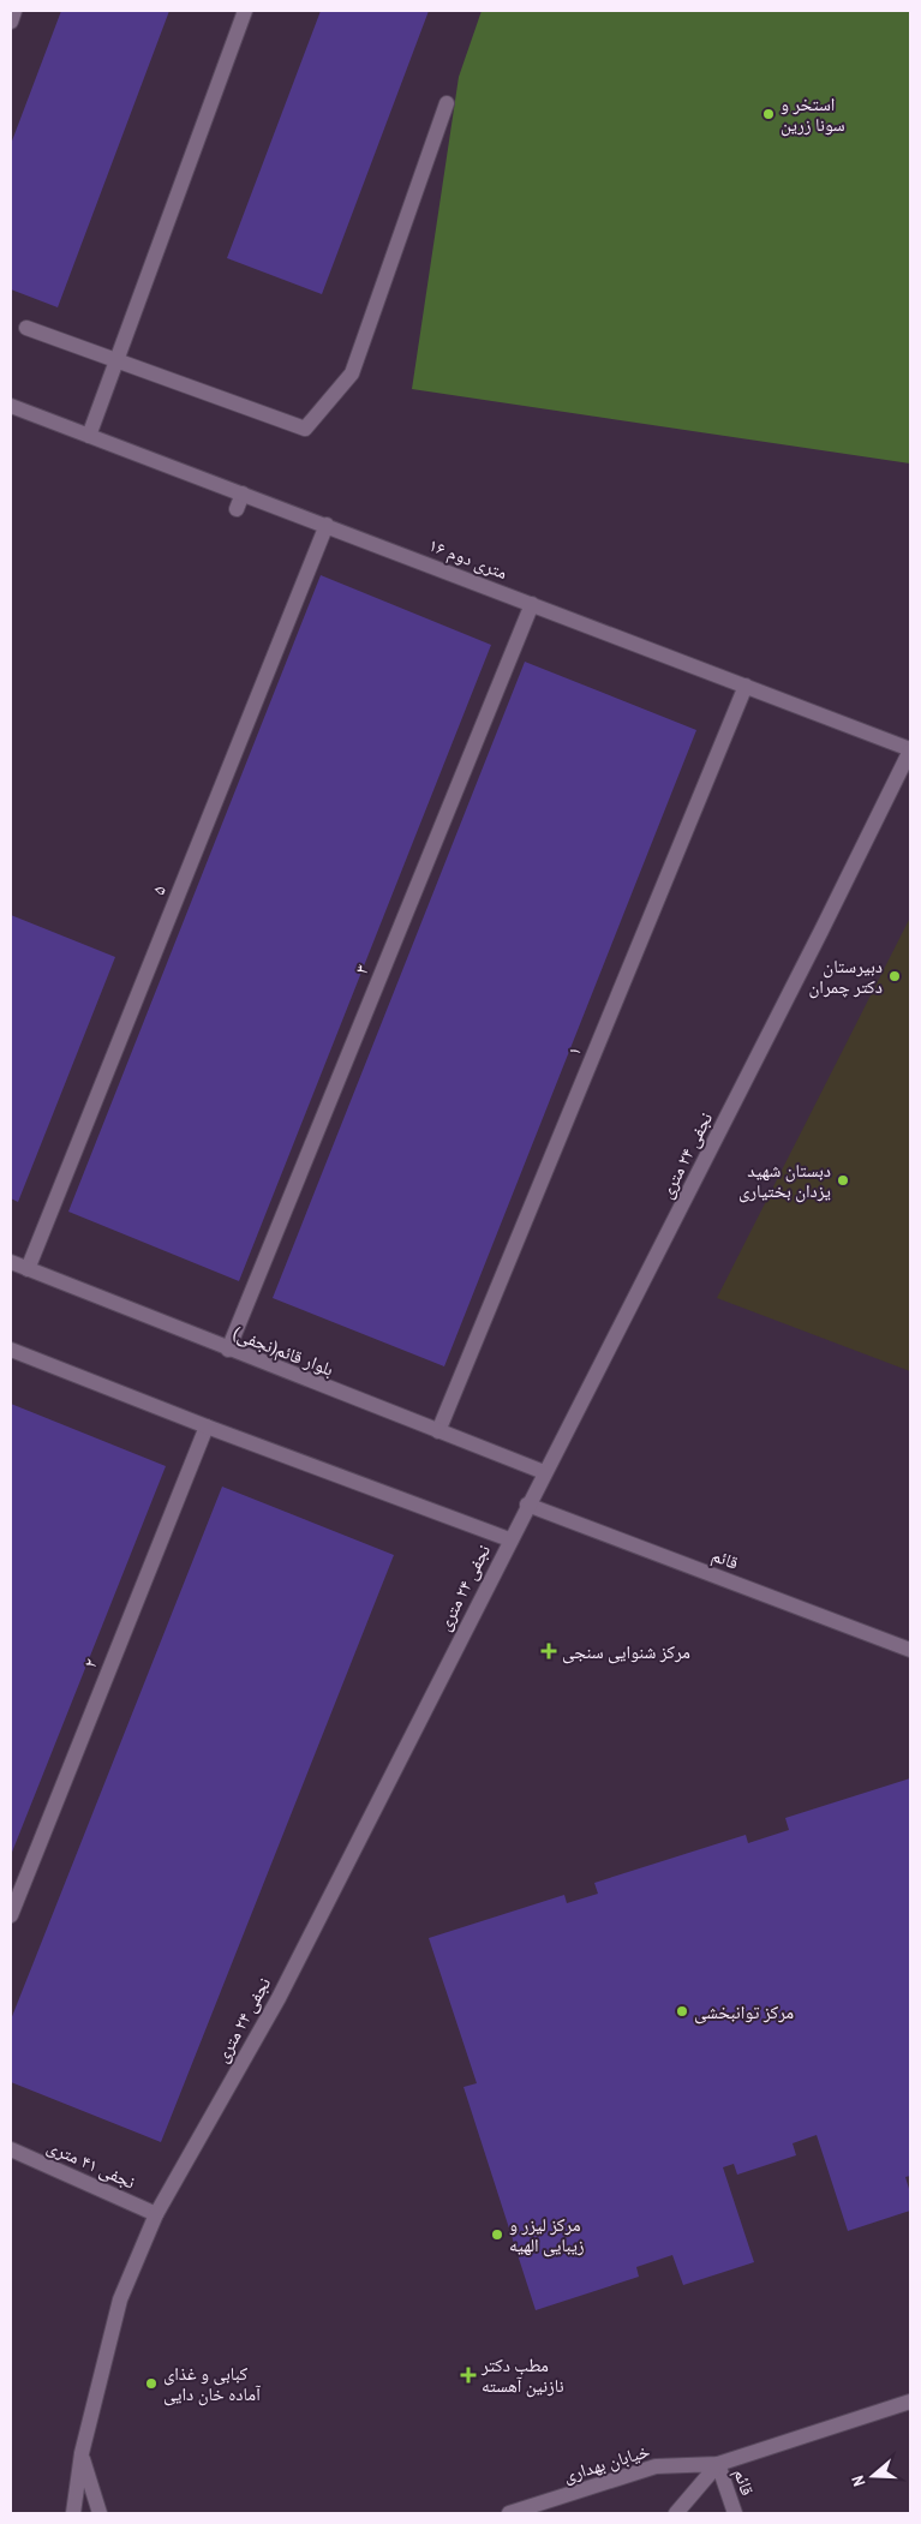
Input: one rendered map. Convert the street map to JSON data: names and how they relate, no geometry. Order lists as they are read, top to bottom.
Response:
{
  "streets": {
    "street": [
      "۱۶ متری دوم",
      "۵",
      "۳",
      "۱",
      "نجفی ۲۴ متری",
      "بلوار قائم(نجفی)",
      "قائم",
      "۲",
      "نجفی ۴۱ متری",
      "خیابان بهداری"
    ]
  },
  "crossings": [
    ["۱۶ متری دوم", "۵"],
    ["۱۶ متری دوم", "۳"],
    ["۱۶ متری دوم", "۱"],
    ["۱۶ متری دوم", "نجفی ۲۴ متری"],
    ["۵", "بلوار قائم(نجفی)"],
    ["۳", "بلوار قائم(نجفی)"],
    ["۱", "بلوار قائم(نجفی)"],
    ["نجفی ۲۴ متری", "بلوار قائم(نجفی)"],
    ["نجفی ۲۴ متری", "قائم"],
    ["نجفی ۲۴ متری", "نجفی ۴۱ متری"],
    ["قائم", "خیابان بهداری"]
  ],
  "places": {
    "other": [
      "استخر و سونا زرین",
      "دبیرستان دکتر چمران",
      "دبستان شهید یزدان بختیاری",
      "مرکز توانبخشی",
      "مرکز لیزر و زیبایی الهیه",
      "کبابی و غذای آماده خان دایی"
    ],
    "health": ["مرکز شنوایی سنجی", "مطب دکتر نازنین آهسته"]
  },
  "north": "left"
}
